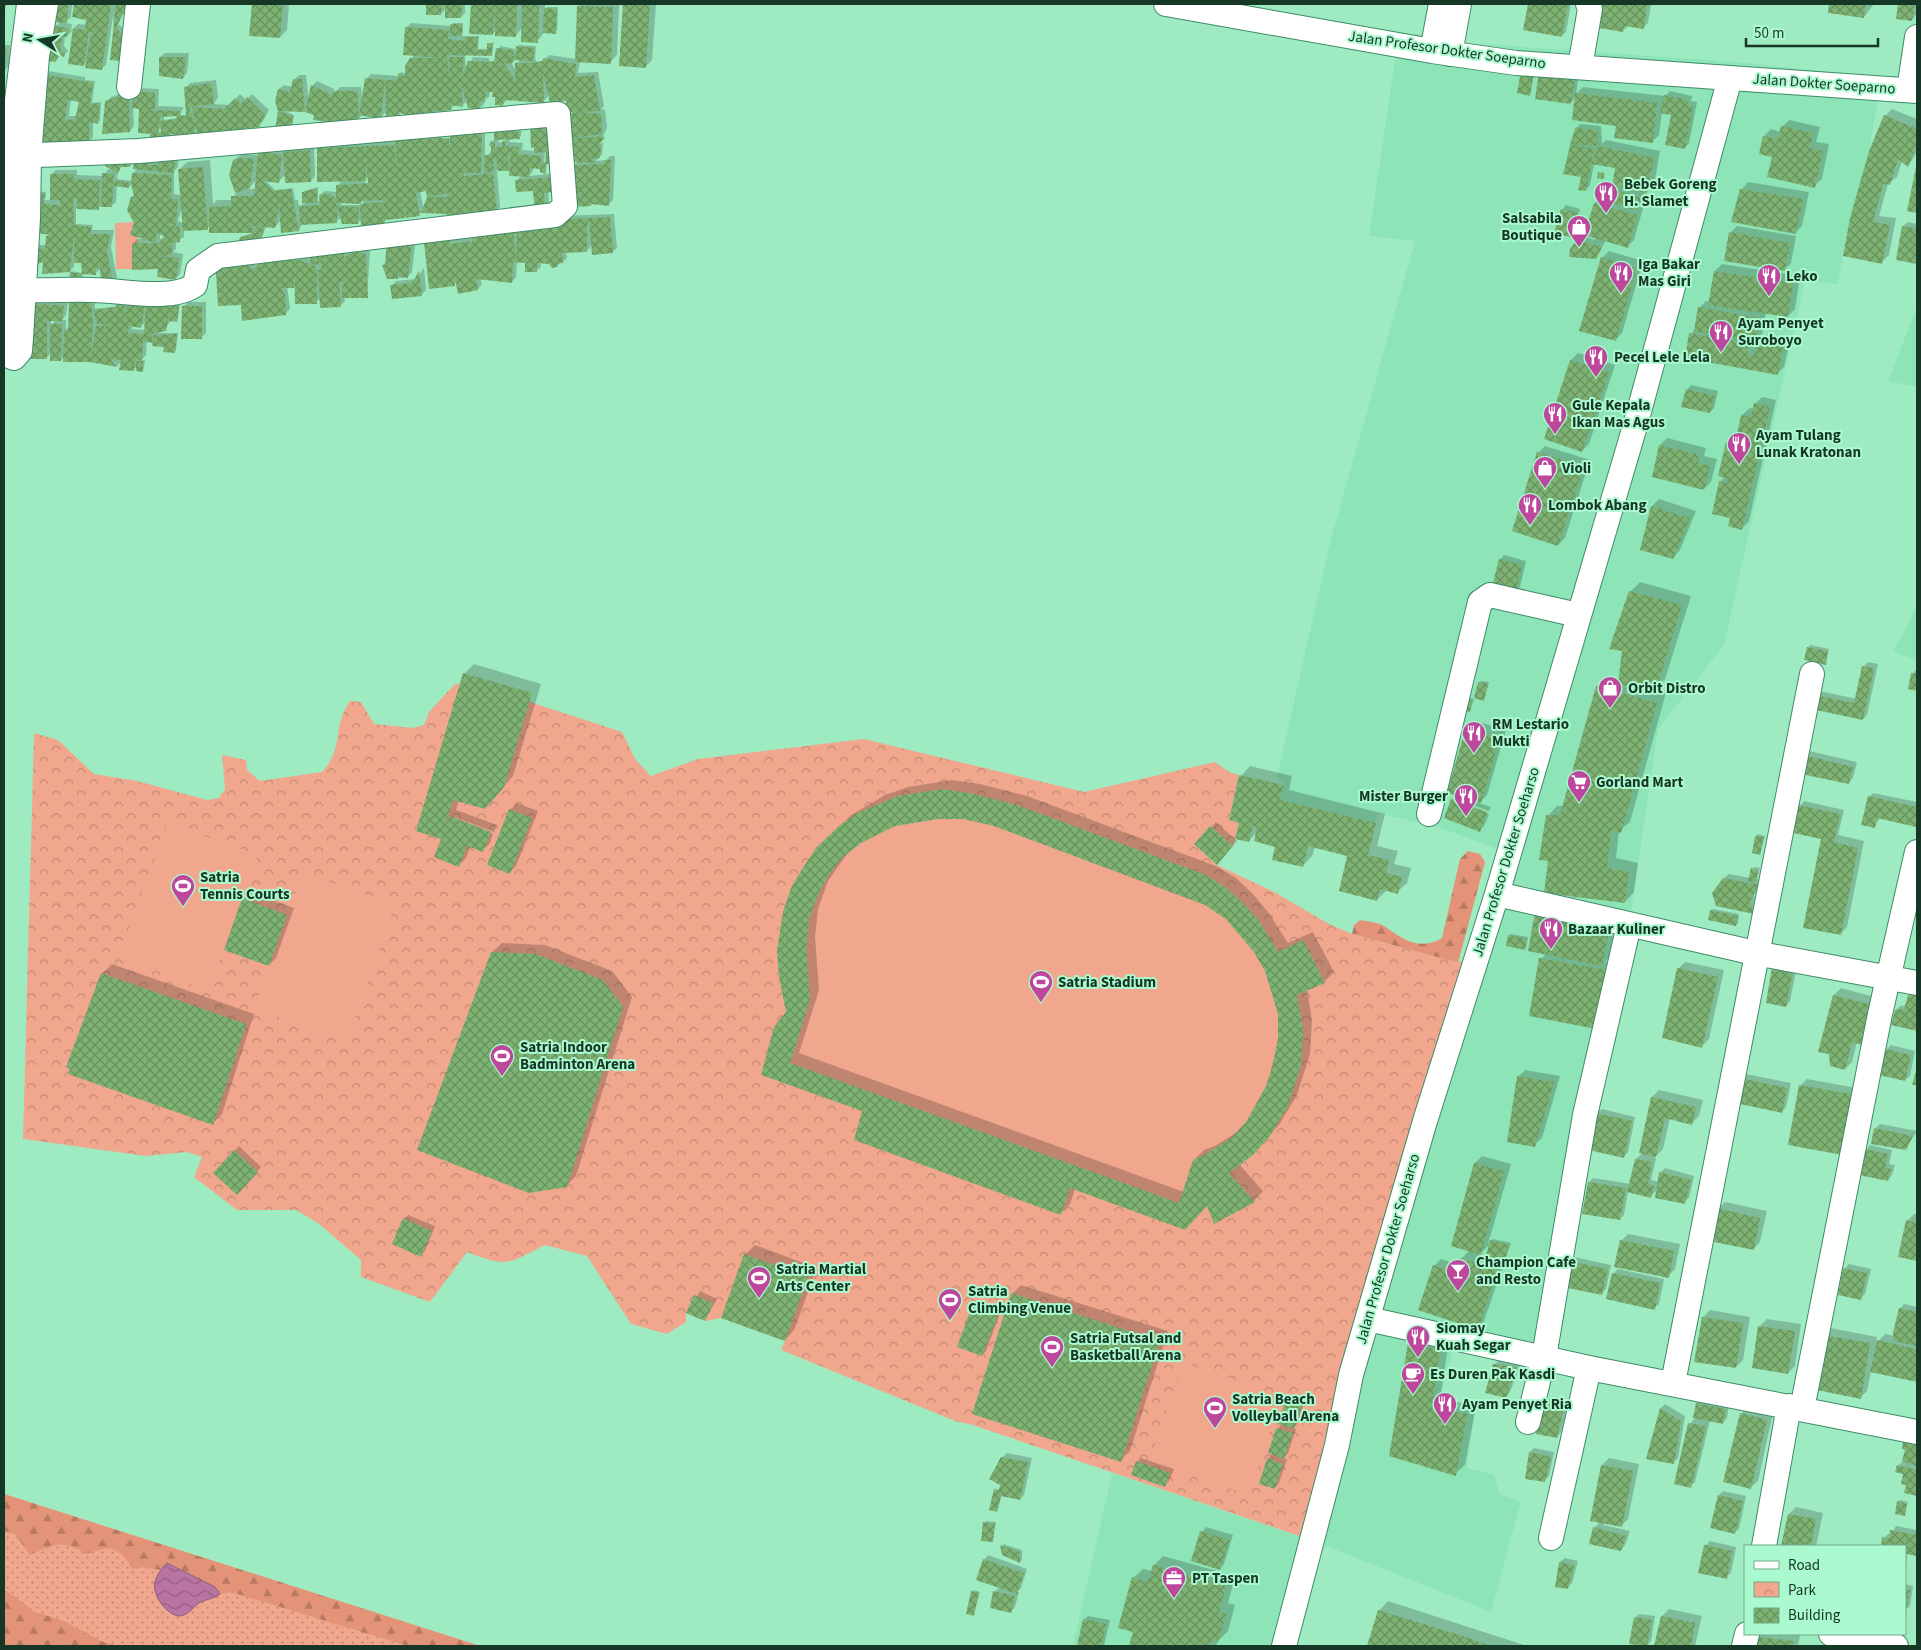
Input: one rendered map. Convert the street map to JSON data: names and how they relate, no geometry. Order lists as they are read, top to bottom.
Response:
{
  "streets": {
    "street": ["Jalan Profesor Dokter Soeparno", "Jalan Dokter Soeparno", "Jalan Profesor Dokter Soeharso"]
  },
  "crossings": [
    ["Jalan Profesor Dokter Soeparno", "Jalan Dokter Soeparno"],
    ["Jalan Profesor Dokter Soeparno", "Jalan Profesor Dokter Soeharso"],
    ["Jalan Dokter Soeparno", "Jalan Profesor Dokter Soeharso"]
  ],
  "places": {
    "restaurant": [
      "Bebek Goreng H. Slamet",
      "Iga Bakar Mas Giri",
      "Leko",
      "Ayam Penyet Suroboyo",
      "Pecel Lele Lela",
      "Gule Kepala Ikan Mas Agus",
      "Ayam Tulang Lunak Kratonan",
      "Lombok Abang",
      "RM Lestario Mukti",
      "Mister Burger",
      "Bazaar Kuliner",
      "Siomay Kuah Segar",
      "Ayam Penyet Ria"
    ],
    "shop": ["Salsabila Boutique", "Violi", "Orbit Distro"],
    "supermarket": ["Gorland Mart"],
    "sports": [
      "Satria Tennis Courts",
      "Satria Stadium",
      "Satria Indoor Badminton Arena",
      "Satria Martial Arts Center",
      "Satria Climbing Venue",
      "Satria Futsal and Basketball Arena",
      "Satria Beach Volleyball Arena"
    ],
    "bar": ["Champion Cafe and Resto"],
    "cafe": ["Es Duren Pak Kasdi"],
    "office": ["PT Taspen"]
  },
  "legend": ["Road", "Park", "Building"],
  "scale_bar": "50 m",
  "north": "left"
}
